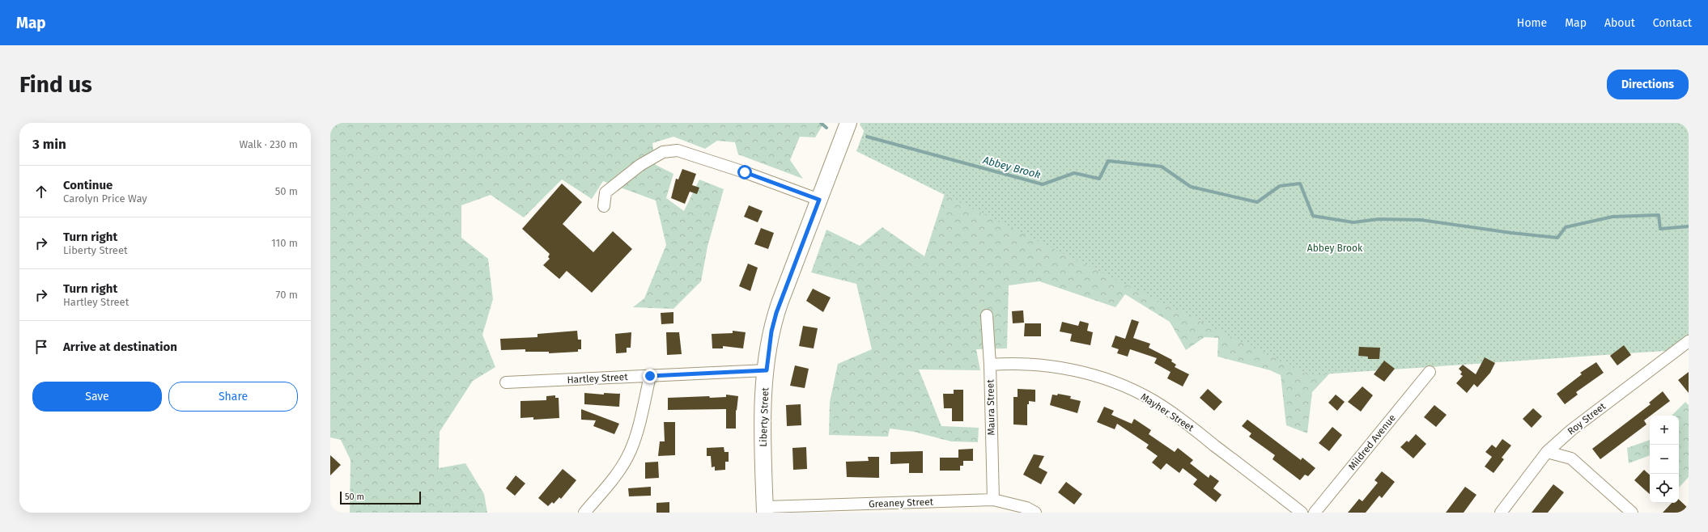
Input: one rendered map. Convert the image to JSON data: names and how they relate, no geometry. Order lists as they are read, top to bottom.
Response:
{
  "streets": {
    "main road": ["Liberty Street"],
    "street": [
      "Hartley Street",
      "Maura Street",
      "Mayher Street",
      "Roy Street",
      "Mildred Avenue",
      "Greaney Street"
    ]
  },
  "crossings": [
    ["Hartley Street", "Liberty Street"],
    ["Maura Street", "Mayher Street"],
    ["Maura Street", "Greaney Street"],
    ["Liberty Street", "Greaney Street"]
  ],
  "water": ["Abbey Brook"],
  "parks": ["Abbey Brook"],
  "scale_bar": "50 m",
  "page": {
    "header": "Map",
    "nav": [
      "Home",
      "Map",
      "About",
      "Contact"
    ],
    "buttons": [
      "Directions",
      ["Save", "Share"]
    ],
    "title": "Find us",
    "heading": ["3 min", "Walk · 230 m"],
    "list": [
      ["Continue", "Carolyn Price Way", "50 m"],
      ["Turn right", "Liberty Street", "110 m"],
      ["Turn right", "Hartley Street", "70 m"],
      "Arrive at destination"
    ],
    "map_buttons": ["+", "−"],
    "scale": "50 m"
  }
}
